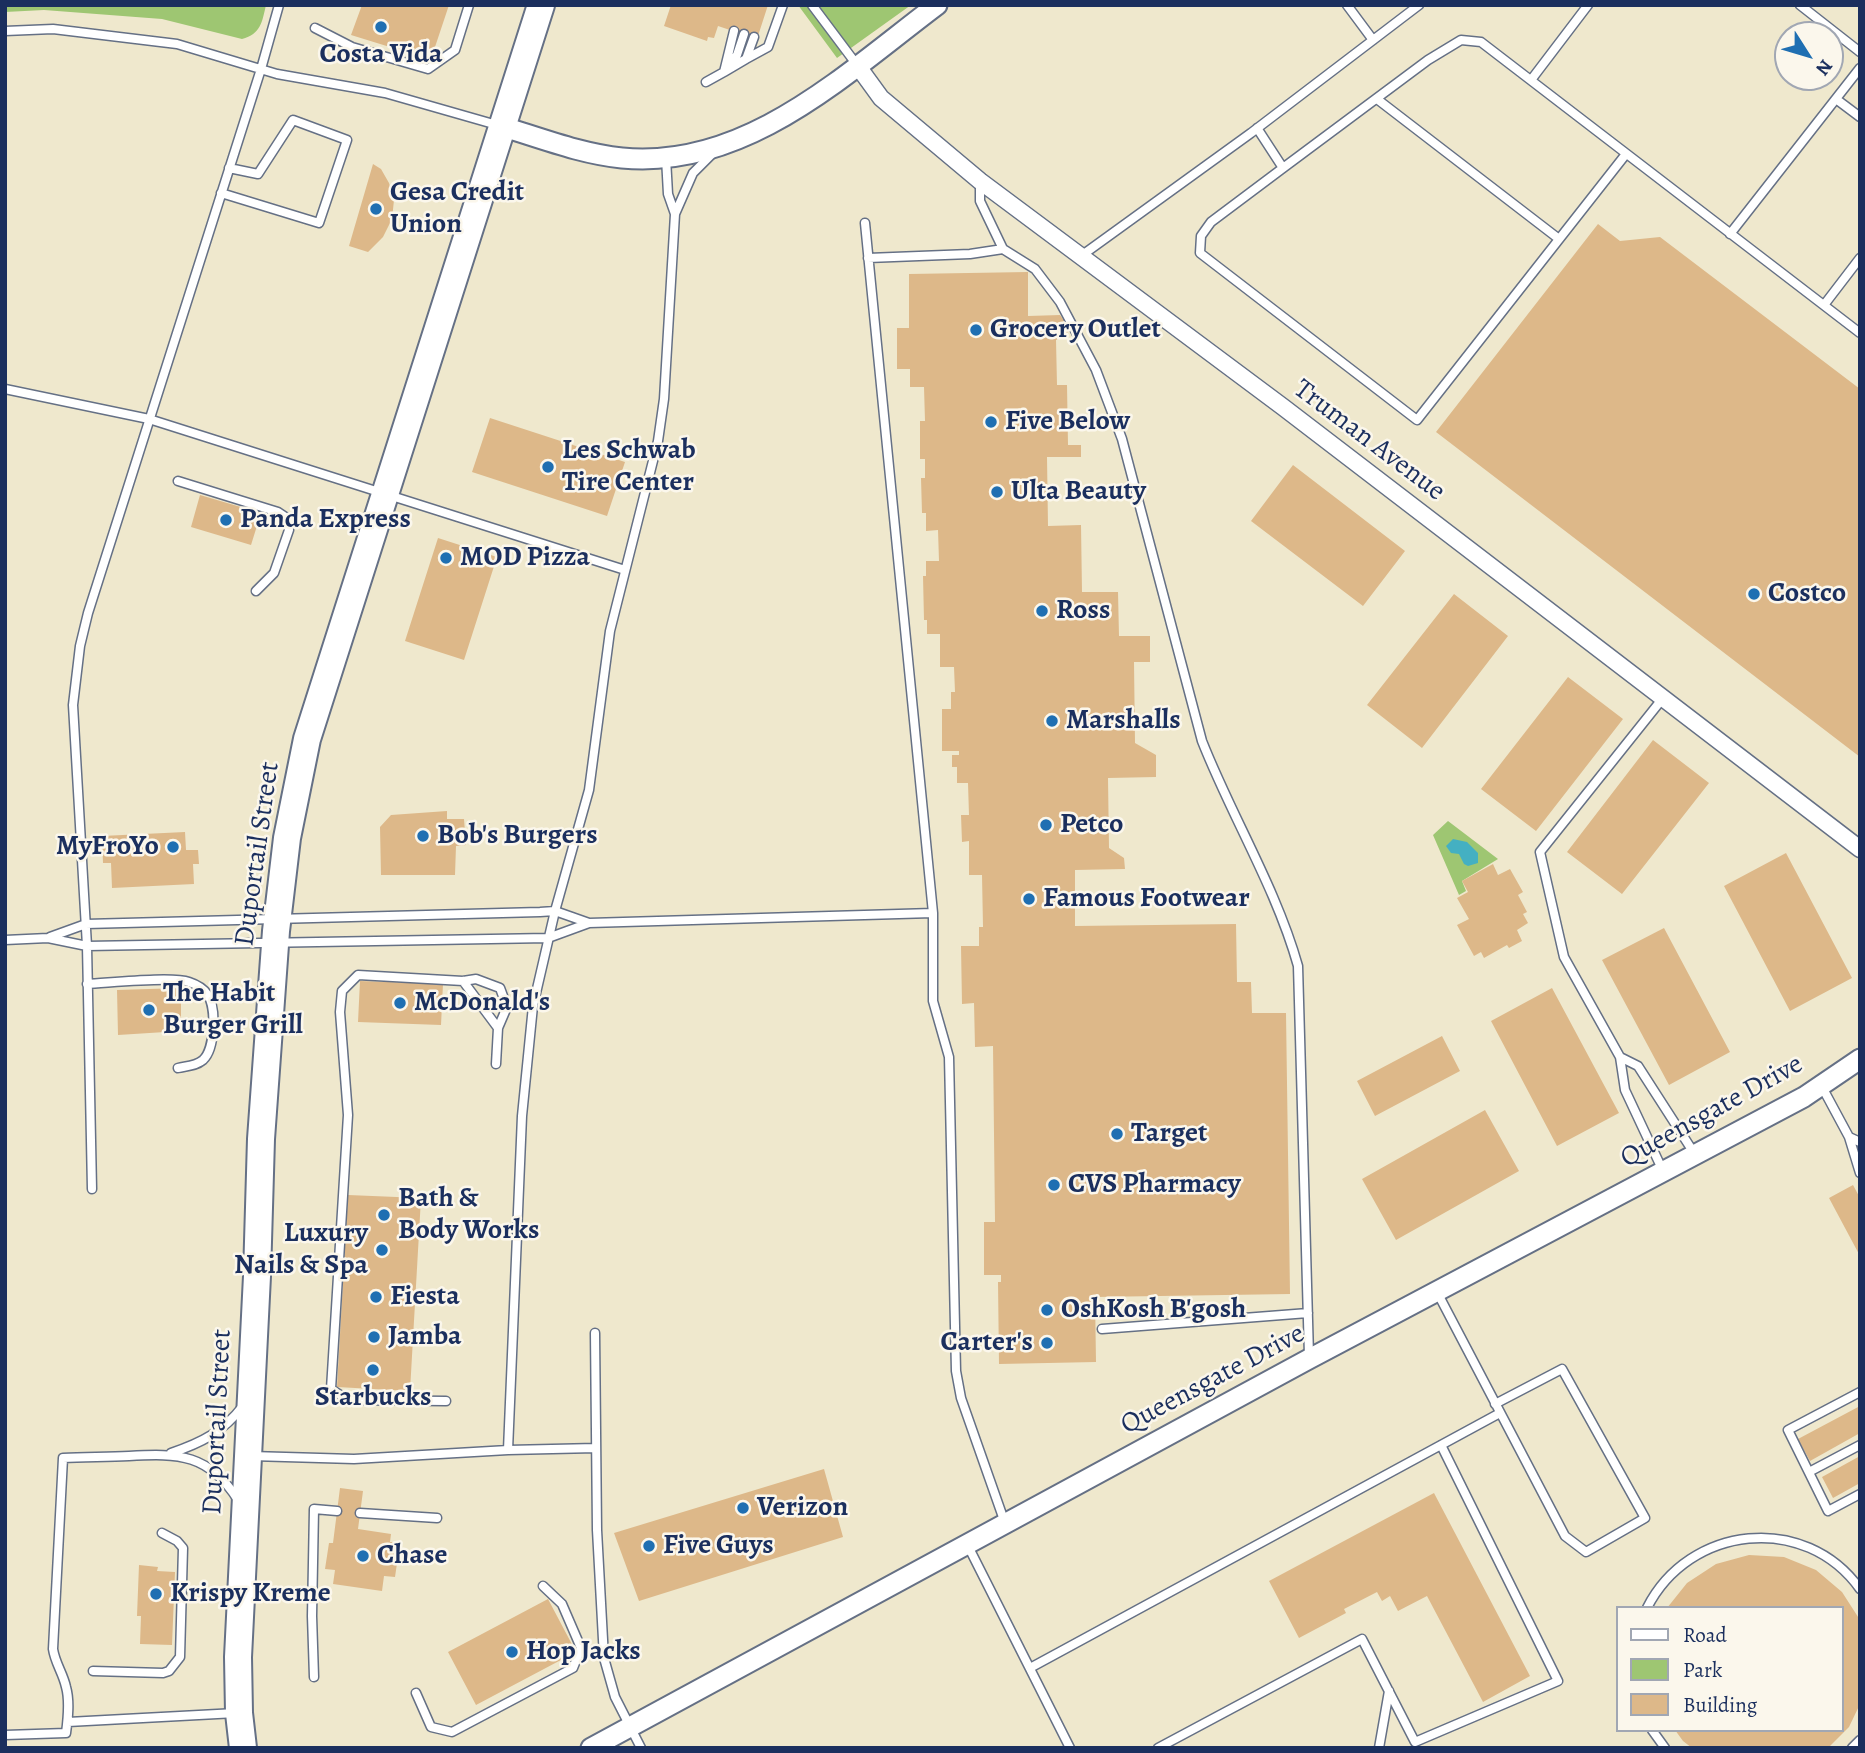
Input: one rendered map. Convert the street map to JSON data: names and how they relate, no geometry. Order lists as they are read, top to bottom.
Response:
{
  "streets": {
    "main road": ["Duportail Street"],
    "street": ["Truman Avenue", "Queensgate Drive"]
  },
  "places": [
    "Costa Vida",
    "Gesa Credit Union",
    "Grocery Outlet",
    "Five Below",
    "Les Schwab Tire Center",
    "Ulta Beauty",
    "Panda Express",
    "MOD Pizza",
    "Costco",
    "Ross",
    "Marshalls",
    "Petco",
    "Bob's Burgers",
    "MyFroYo",
    "Famous Footwear",
    "McDonald's",
    "The Habit Burger Grill",
    "Target",
    "CVS Pharmacy",
    "Bath & Body Works",
    "Luxury Nails & Spa",
    "Fiesta",
    "OshKosh B'gosh",
    "Jamba",
    "Carter's",
    "Starbucks",
    "Verizon",
    "Five Guys",
    "Chase",
    "Krispy Kreme",
    "Hop Jacks"
  ],
  "legend": ["Road", "Park", "Building"],
  "north": "bottom right"
}
